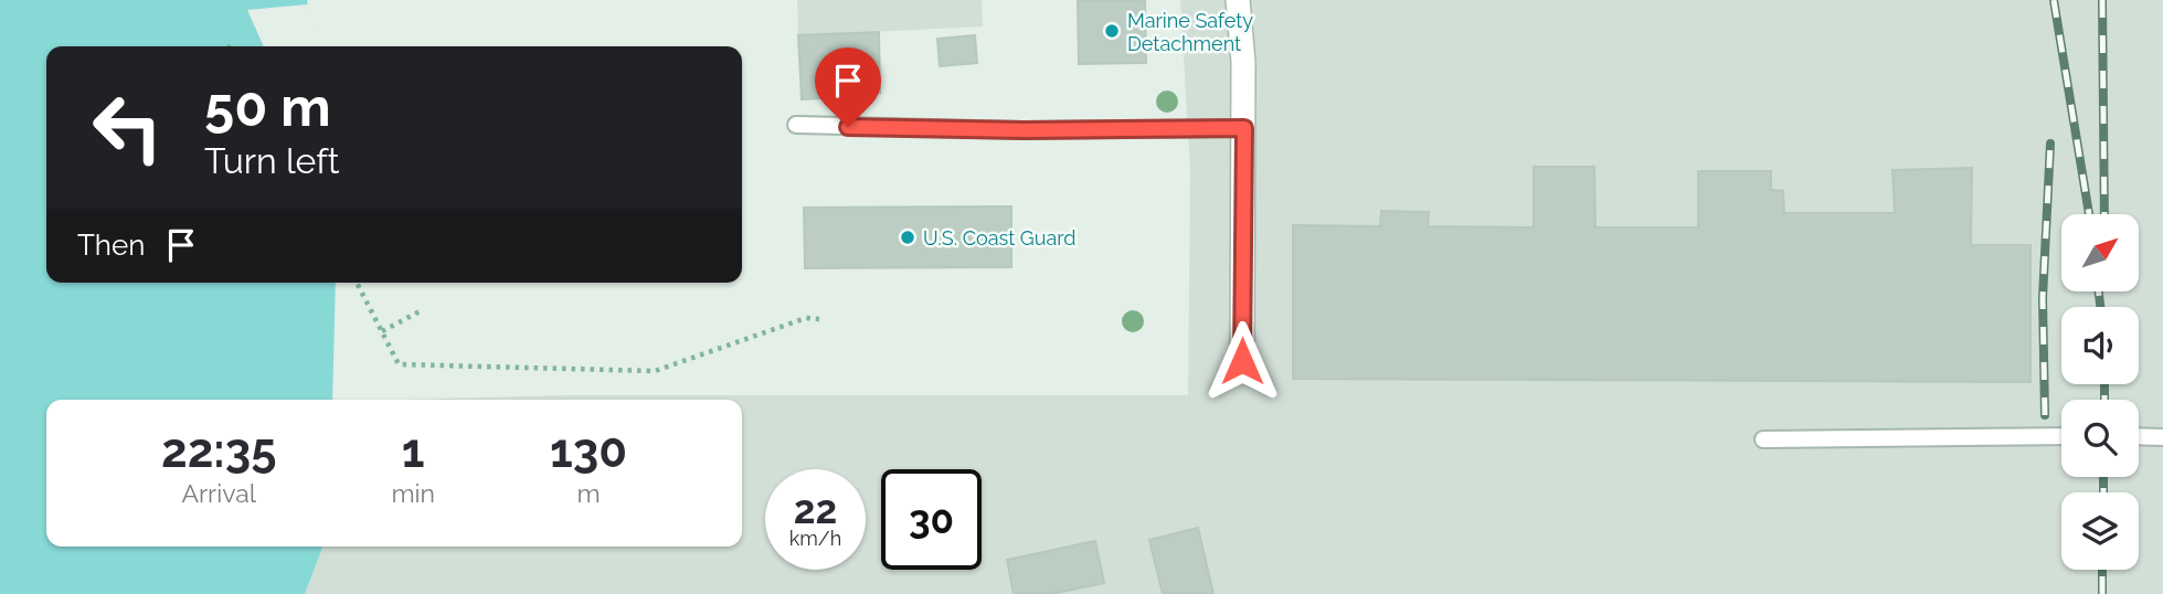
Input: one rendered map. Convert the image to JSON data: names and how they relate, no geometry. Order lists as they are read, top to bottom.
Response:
{
  "places": ["Marine Safety Detachment", "U.S. Coast Guard"],
  "north": "top right",
  "page": {
    "turn": ["50 m", "Turn left"],
    "then": "Then",
    "eta": [
      "22:35",
      "Arrival",
      "1",
      "min",
      "130",
      "m"
    ],
    "speed": "22 km/h",
    "limit": "30"
  }
}
